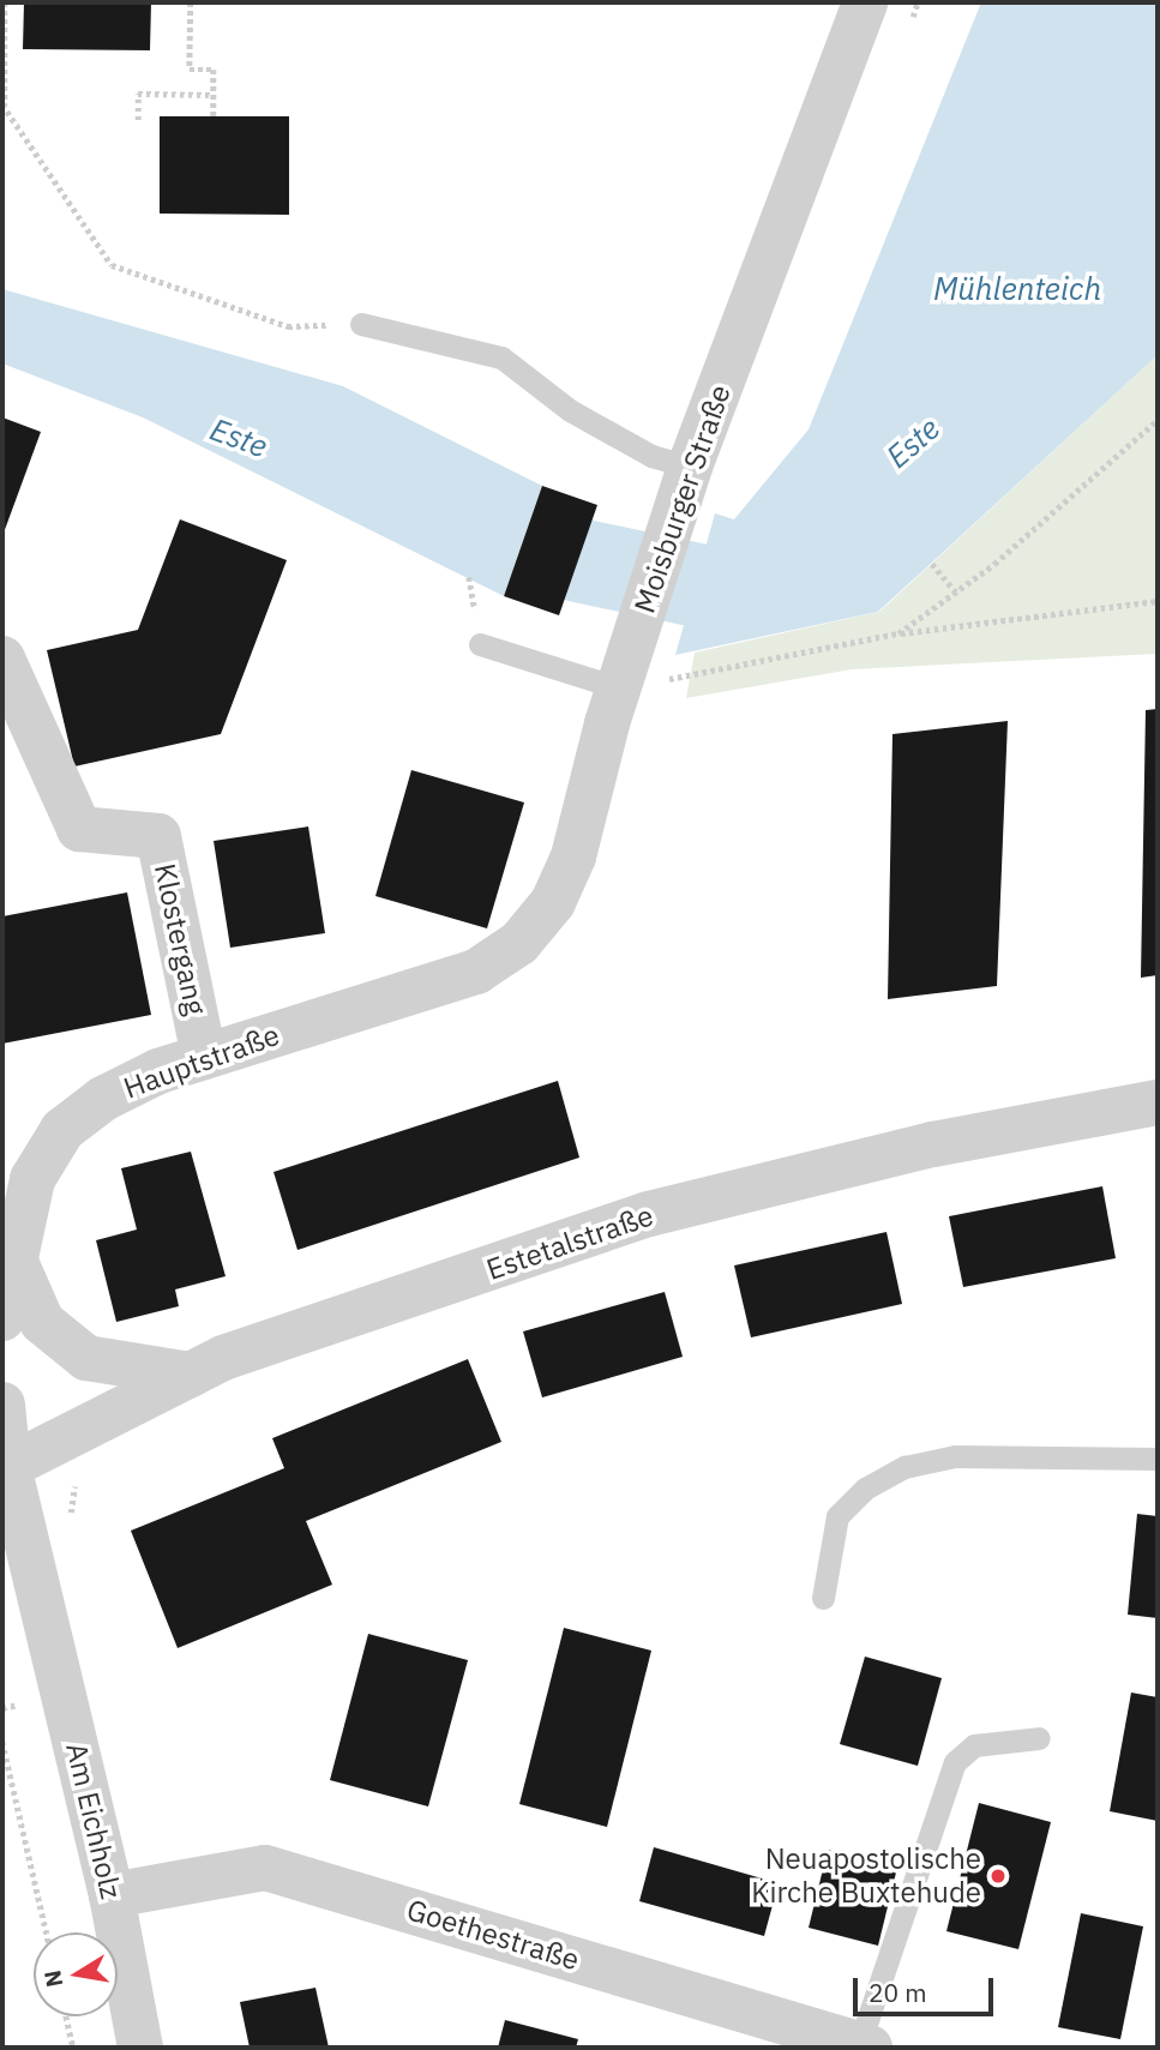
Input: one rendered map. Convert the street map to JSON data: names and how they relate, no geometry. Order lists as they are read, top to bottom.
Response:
{
  "streets": {
    "street": [
      "Moisburger Straße",
      "Klostergang",
      "Hauptstraße",
      "Estetalstraße",
      "Am Eichholz",
      "Goethestraße"
    ]
  },
  "crossings": [
    ["Moisburger Straße", "Hauptstraße"],
    ["Klostergang", "Hauptstraße"],
    ["Estetalstraße", "Am Eichholz"],
    ["Am Eichholz", "Goethestraße"]
  ],
  "water": ["Mühlenteich", "Este"],
  "places": ["Neuapostolische Kirche Buxtehude"],
  "scale_bar": "20 m",
  "north": "left"
}
